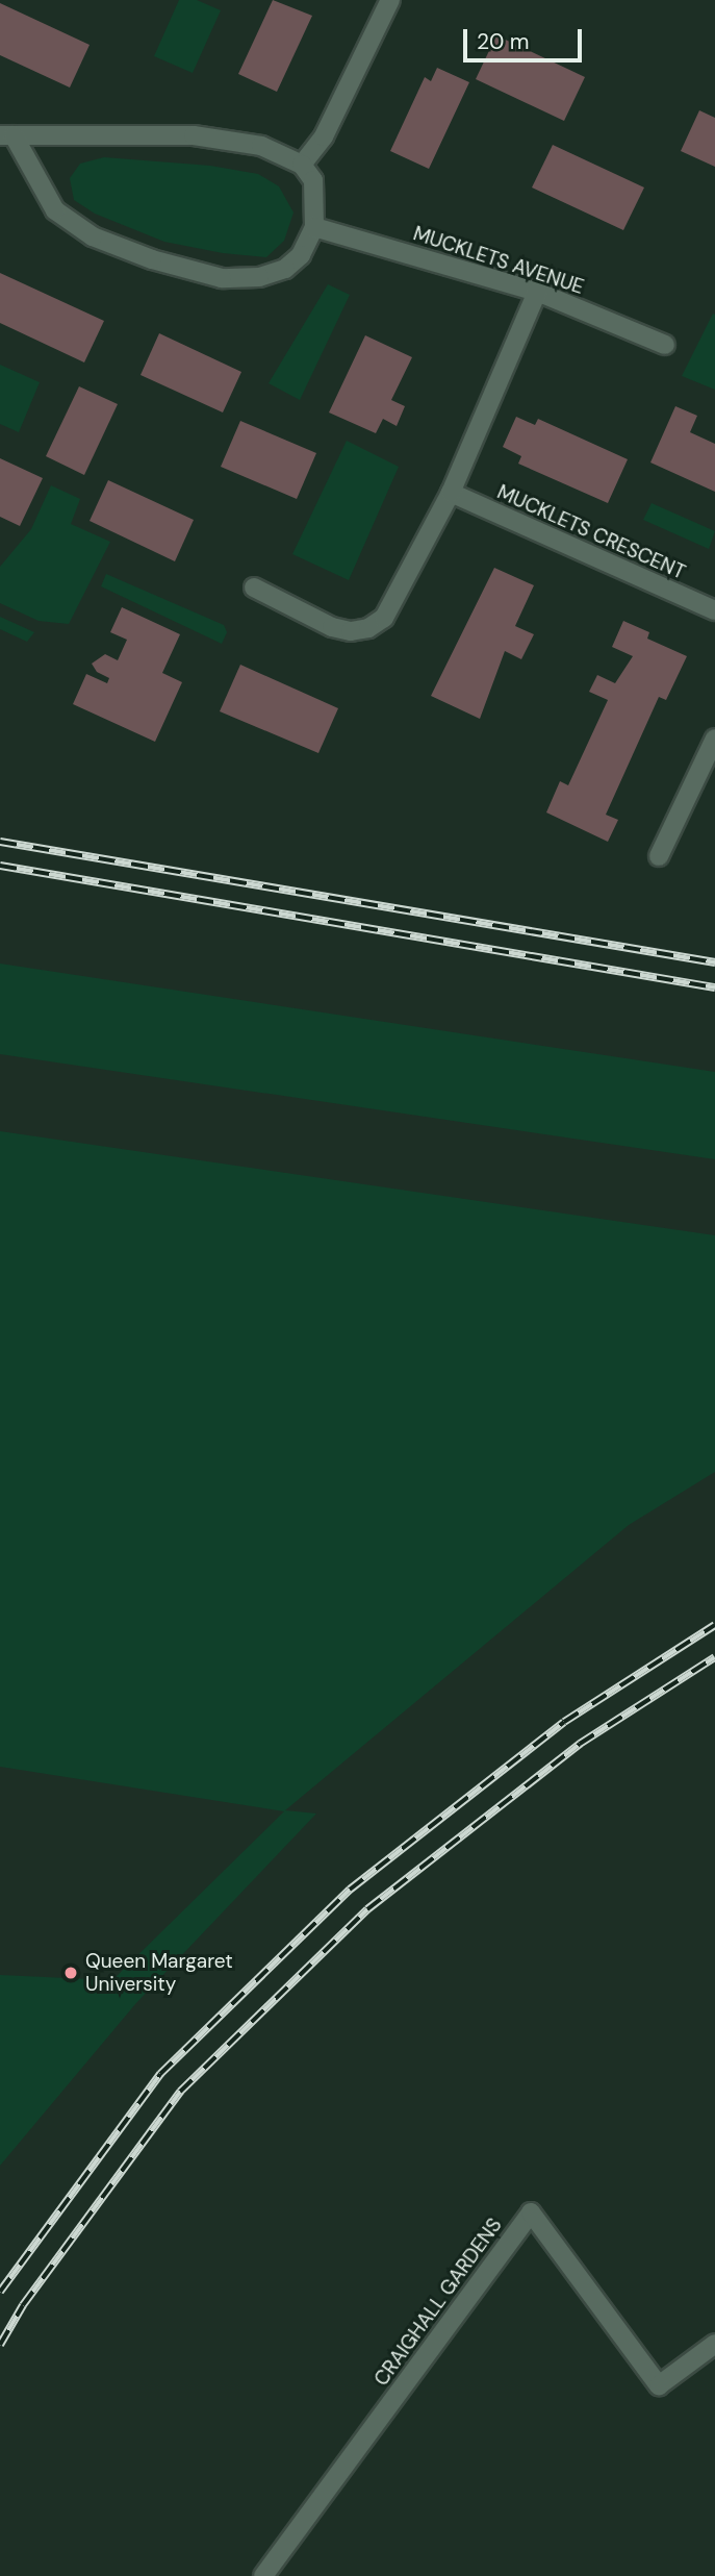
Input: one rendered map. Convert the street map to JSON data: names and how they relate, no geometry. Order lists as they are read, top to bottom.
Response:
{
  "streets": {
    "street": ["MUCKLETS AVENUE", "MUCKLETS CRESCENT", "CRAIGHALL GARDENS"]
  },
  "places": ["Queen Margaret University"],
  "scale_bar": "20 m"
}
